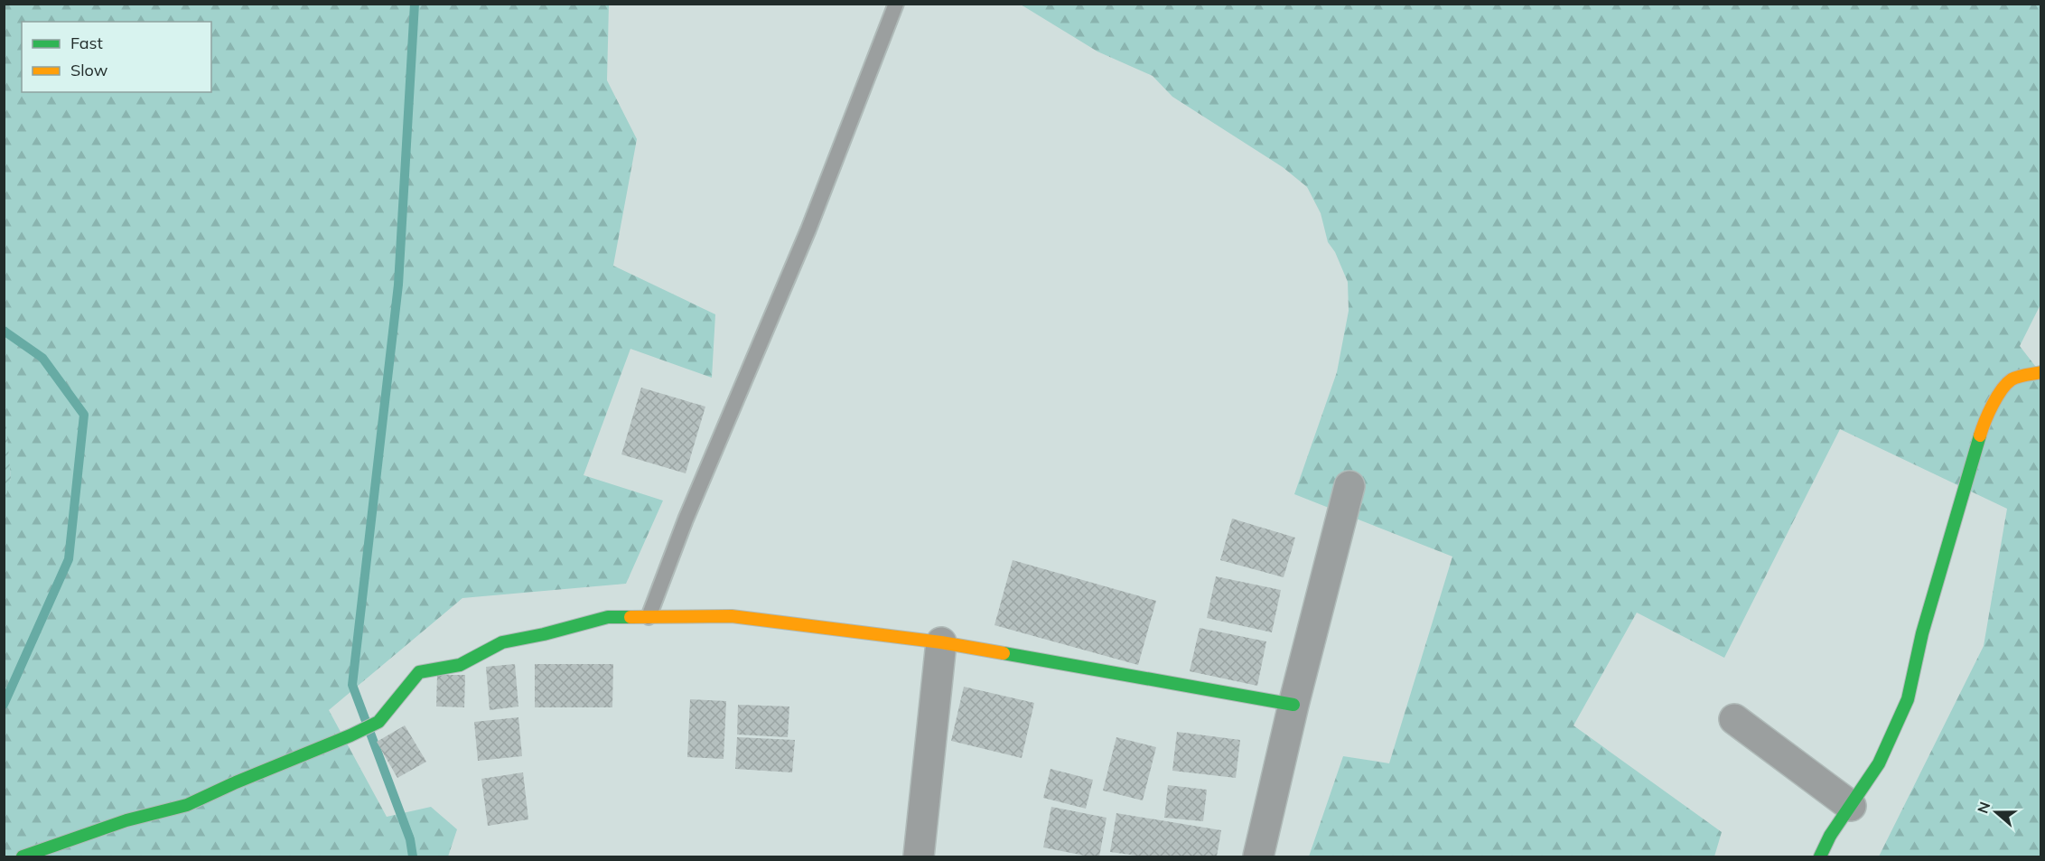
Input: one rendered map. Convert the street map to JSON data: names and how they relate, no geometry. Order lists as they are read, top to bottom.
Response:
{
  "legend": ["Fast", "Slow"],
  "north": "left"
}
